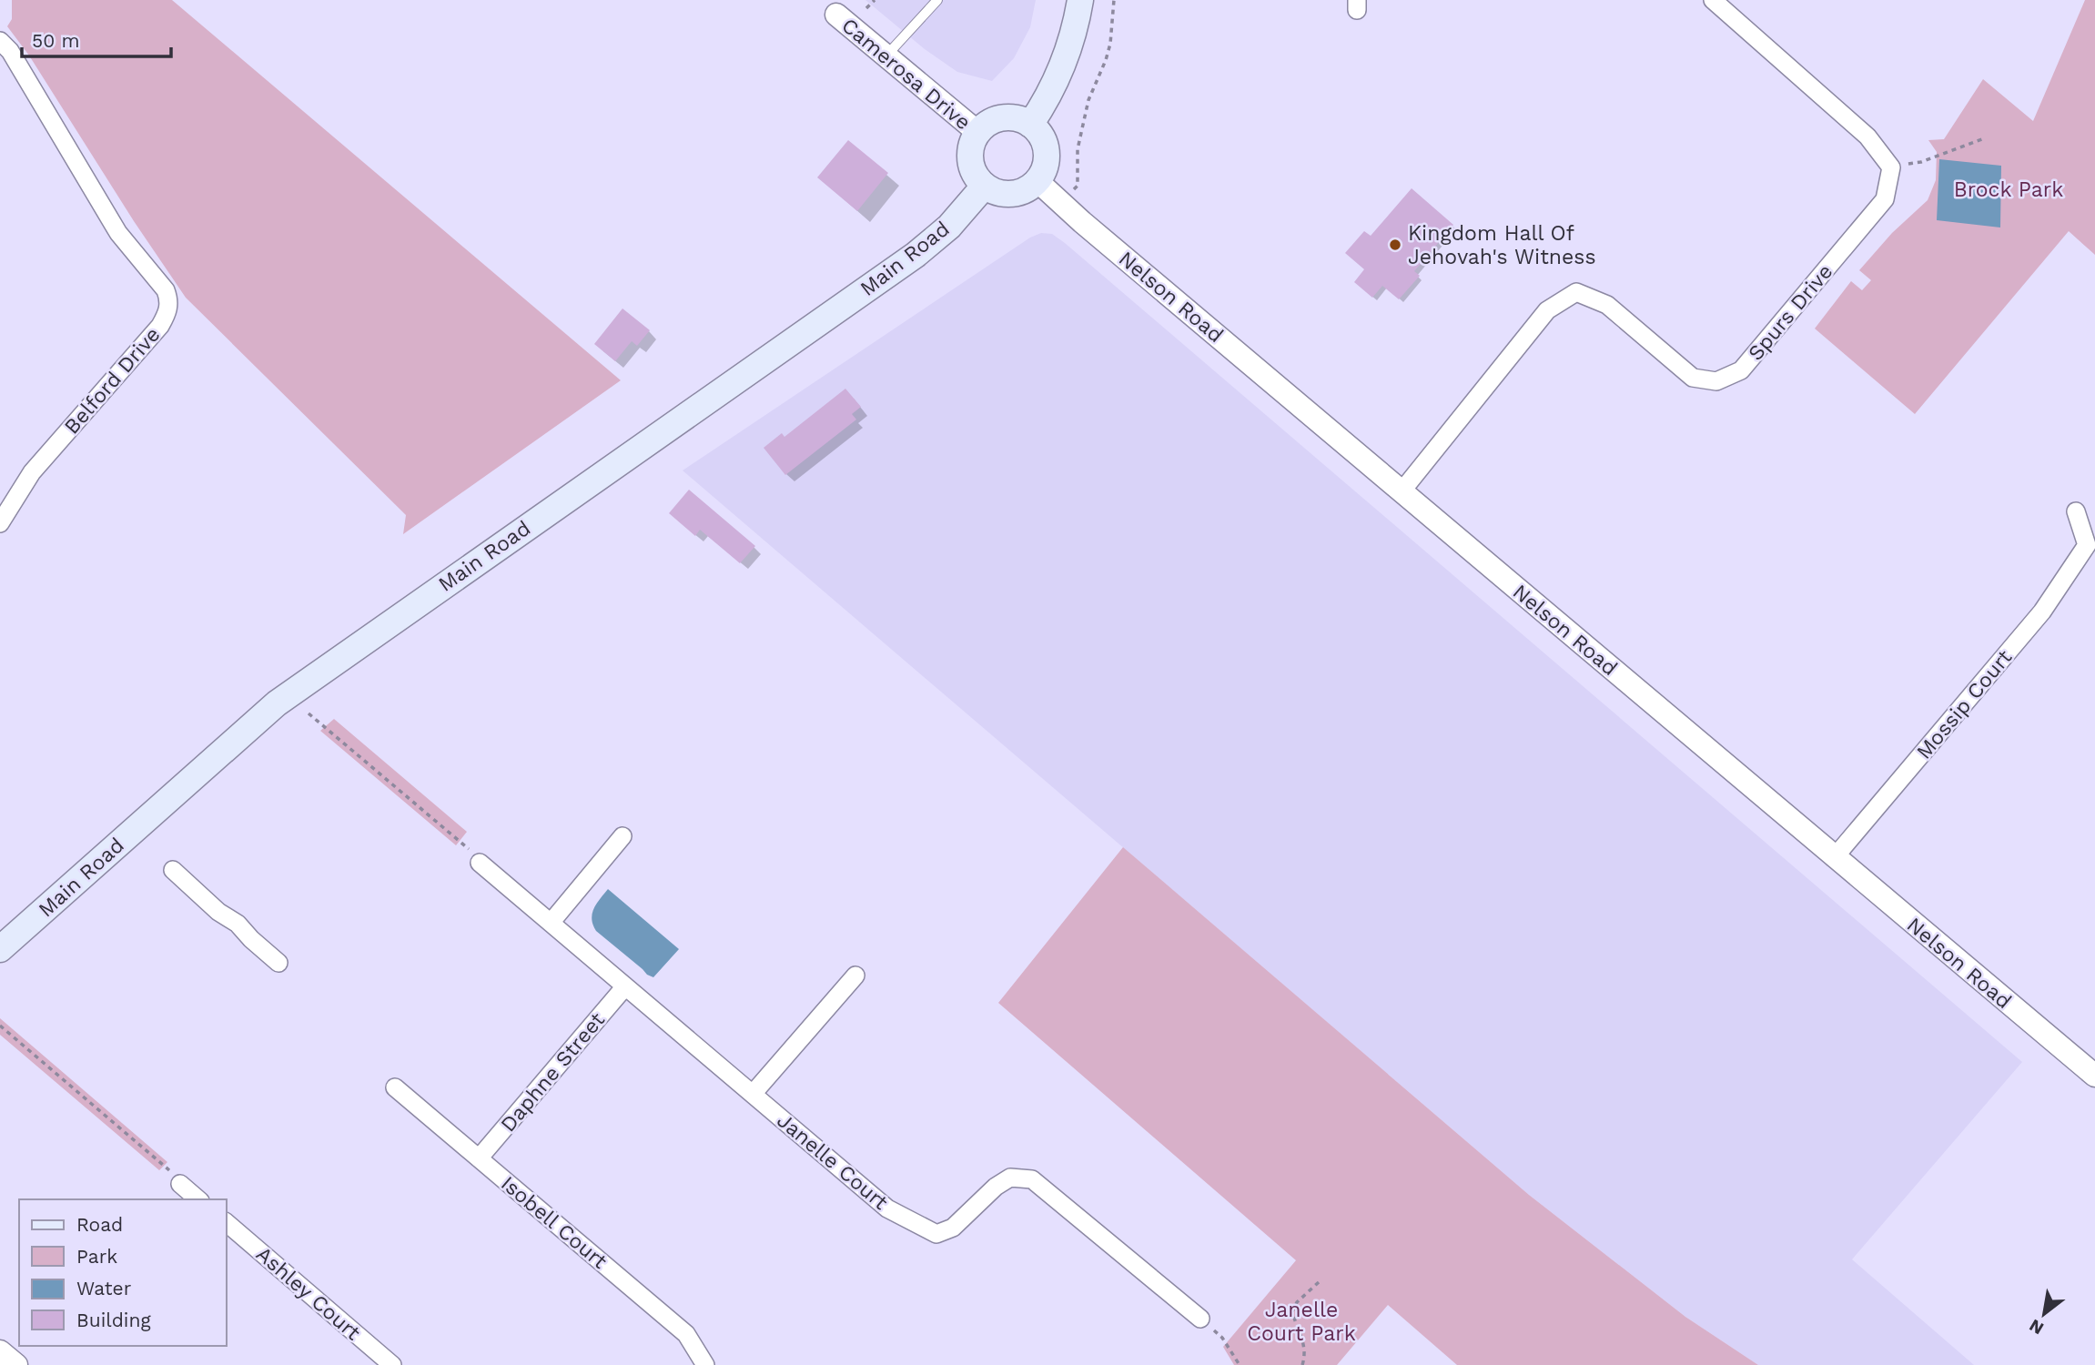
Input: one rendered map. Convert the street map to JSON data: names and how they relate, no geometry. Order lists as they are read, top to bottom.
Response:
{
  "streets": {
    "main road": ["Main Road"],
    "street": [
      "Camerosa Drive",
      "Nelson Road",
      "Spurs Drive",
      "Belford Drive",
      "Mossip Court",
      "Daphne Street",
      "Janelle Court",
      "Isobell Court",
      "Ashley Court"
    ]
  },
  "crossings": [
    ["Camerosa Drive", "Main Road"],
    ["Camerosa Drive", "Nelson Road"],
    ["Main Road", "Nelson Road"],
    ["Nelson Road", "Spurs Drive"],
    ["Nelson Road", "Mossip Court"],
    ["Daphne Street", "Janelle Court"],
    ["Daphne Street", "Isobell Court"]
  ],
  "parks": ["Brock Park", "Janelle Court Park"],
  "places": ["Kingdom Hall Of Jehovah's Witness"],
  "legend": [
    "Road",
    "Park",
    "Water",
    "Building"
  ],
  "scale_bar": "50 m",
  "north": "bottom left"
}
